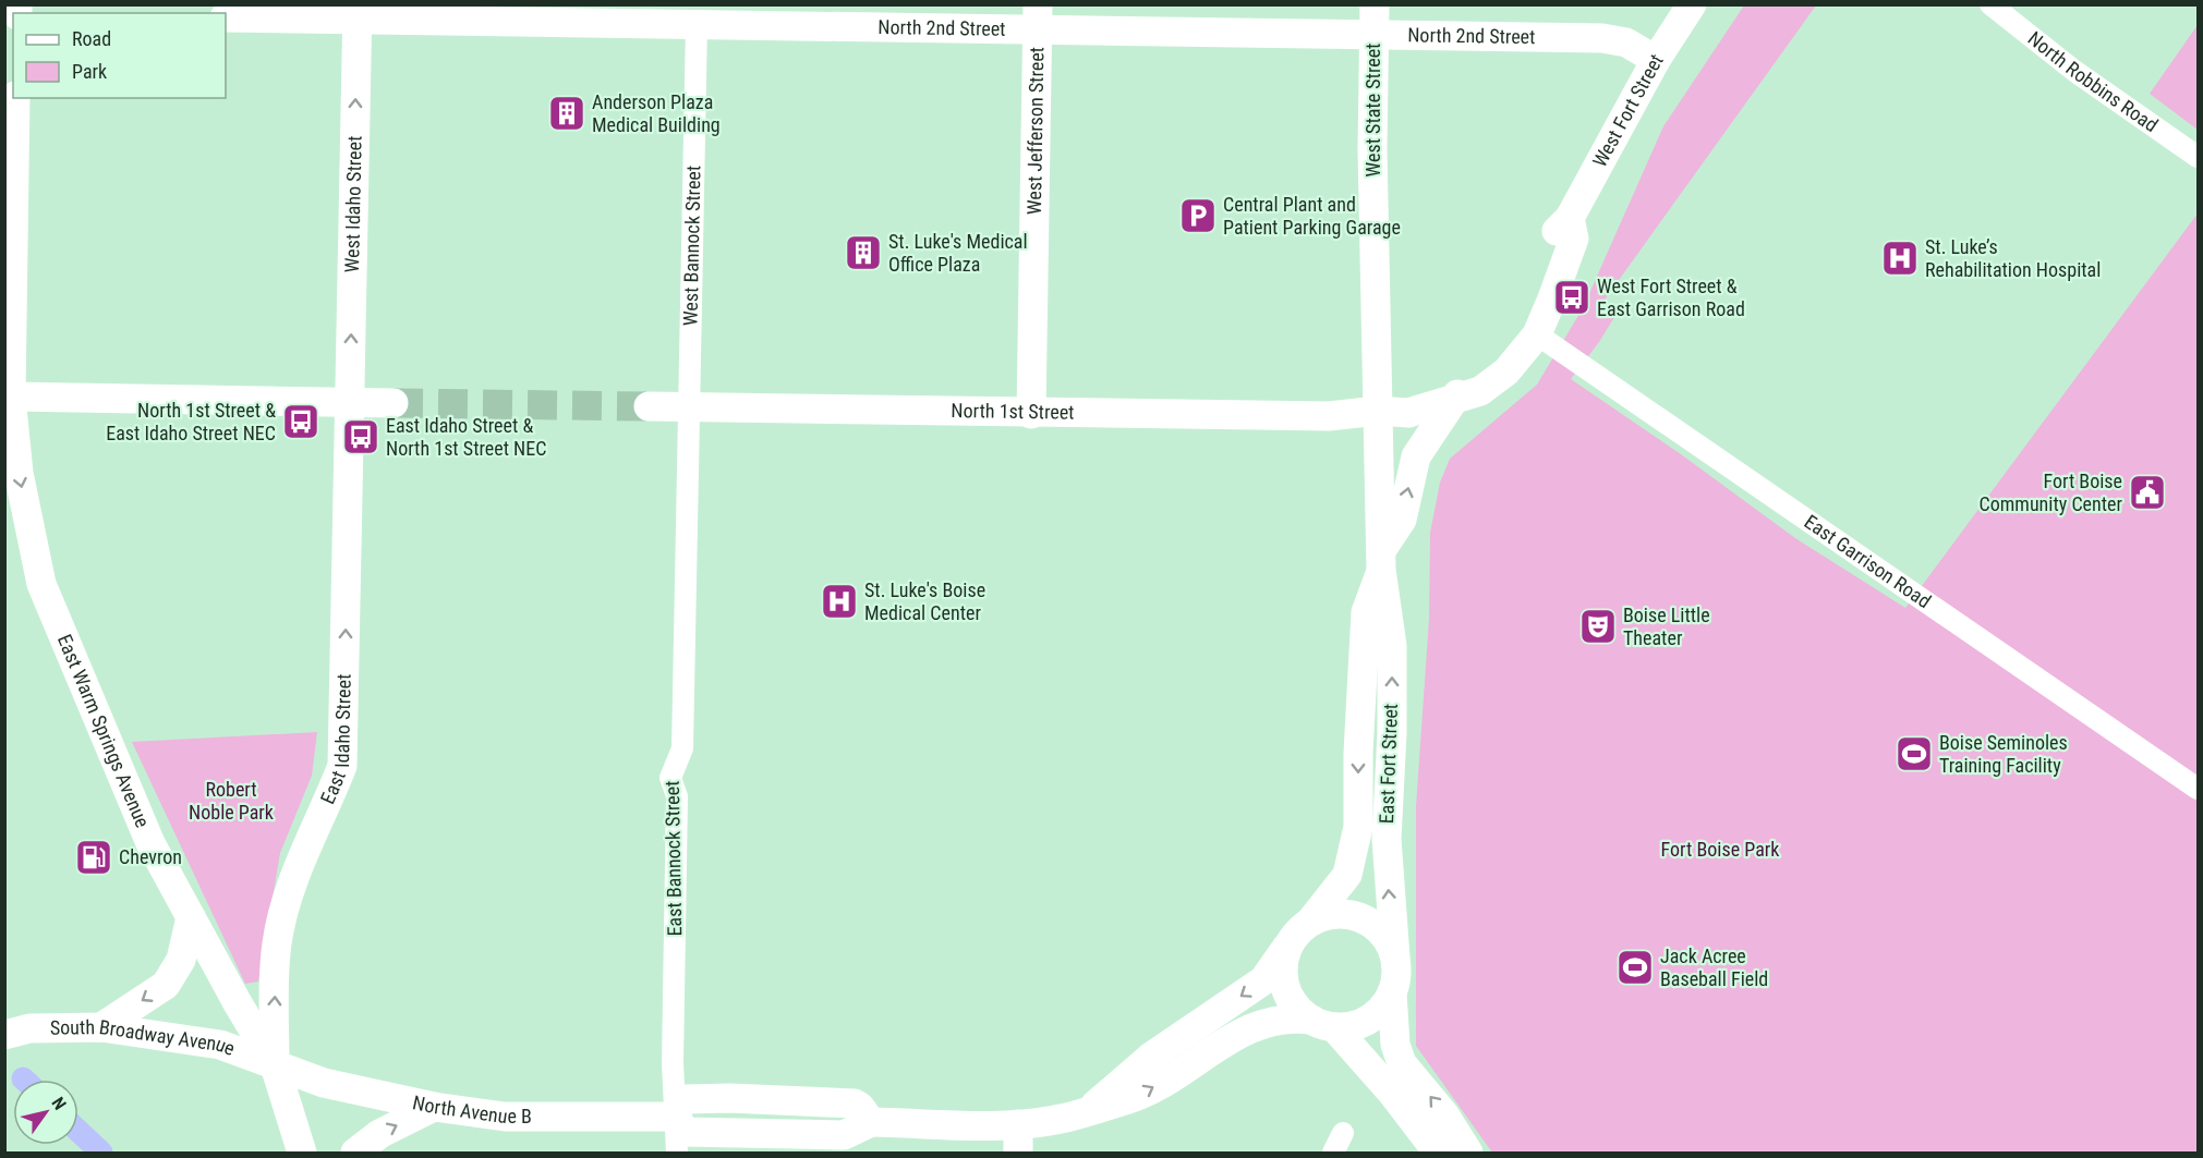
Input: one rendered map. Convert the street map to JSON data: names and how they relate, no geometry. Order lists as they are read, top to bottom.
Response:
{
  "streets": {
    "main road": [
      "North 2nd Street",
      "West State Street",
      "West Fort Street",
      "West Jefferson Street",
      "West Idaho Street",
      "North 1st Street",
      "East Warm Springs Avenue",
      "East Idaho Street",
      "East Fort Street",
      "South Broadway Avenue",
      "North Avenue B"
    ],
    "street": [
      "North Robbins Road",
      "West Bannock Street",
      "East Garrison Road",
      "East Bannock Street"
    ]
  },
  "crossings": [
    ["North 2nd Street", "West State Street"],
    ["North 2nd Street", "West Fort Street"],
    ["North 2nd Street", "West Jefferson Street"],
    ["North 2nd Street", "West Idaho Street"],
    ["North 2nd Street", "West Bannock Street"],
    ["West State Street", "West Fort Street"],
    ["West State Street", "North 1st Street"],
    ["West State Street", "East Fort Street"],
    ["West Fort Street", "North 1st Street"],
    ["West Fort Street", "East Garrison Road"],
    ["West Fort Street", "East Fort Street"],
    ["West Jefferson Street", "North 1st Street"],
    ["West Idaho Street", "East Idaho Street"],
    ["West Bannock Street", "North 1st Street"],
    ["West Bannock Street", "East Bannock Street"],
    ["North 1st Street", "East Fort Street"],
    ["North 1st Street", "East Bannock Street"],
    ["East Warm Springs Avenue", "East Idaho Street"],
    ["East Warm Springs Avenue", "South Broadway Avenue"],
    ["East Warm Springs Avenue", "North Avenue B"],
    ["East Idaho Street", "South Broadway Avenue"],
    ["East Idaho Street", "North Avenue B"],
    ["East Bannock Street", "North Avenue B"],
    ["South Broadway Avenue", "North Avenue B"]
  ],
  "one_way": ["West Idaho Street", "East Warm Springs Avenue", "East Idaho Street"],
  "parks": ["Robert Noble Park", "Fort Boise Park"],
  "places": {
    "building": ["Anderson Plaza Medical Building", "St. Luke's Medical Office Plaza"],
    "parking": ["Central Plant and Patient Parking Garage"],
    "hospital": ["St. Luke’s Rehabilitation Hospital", "St. Luke's Boise Medical Center"],
    "bus stop": ["West Fort Street & East Garrison Road", "North 1st Street & East Idaho Street NEC", "East Idaho Street & North 1st Street NEC"],
    "public building": ["Fort Boise Community Center"],
    "theatre": ["Boise Little Theater"],
    "sports": ["Boise Seminoles Training Facility", "Jack Acree Baseball Field"],
    "fuel station": ["Chevron"]
  },
  "legend": ["Road", "Park"],
  "north": "top right"
}
